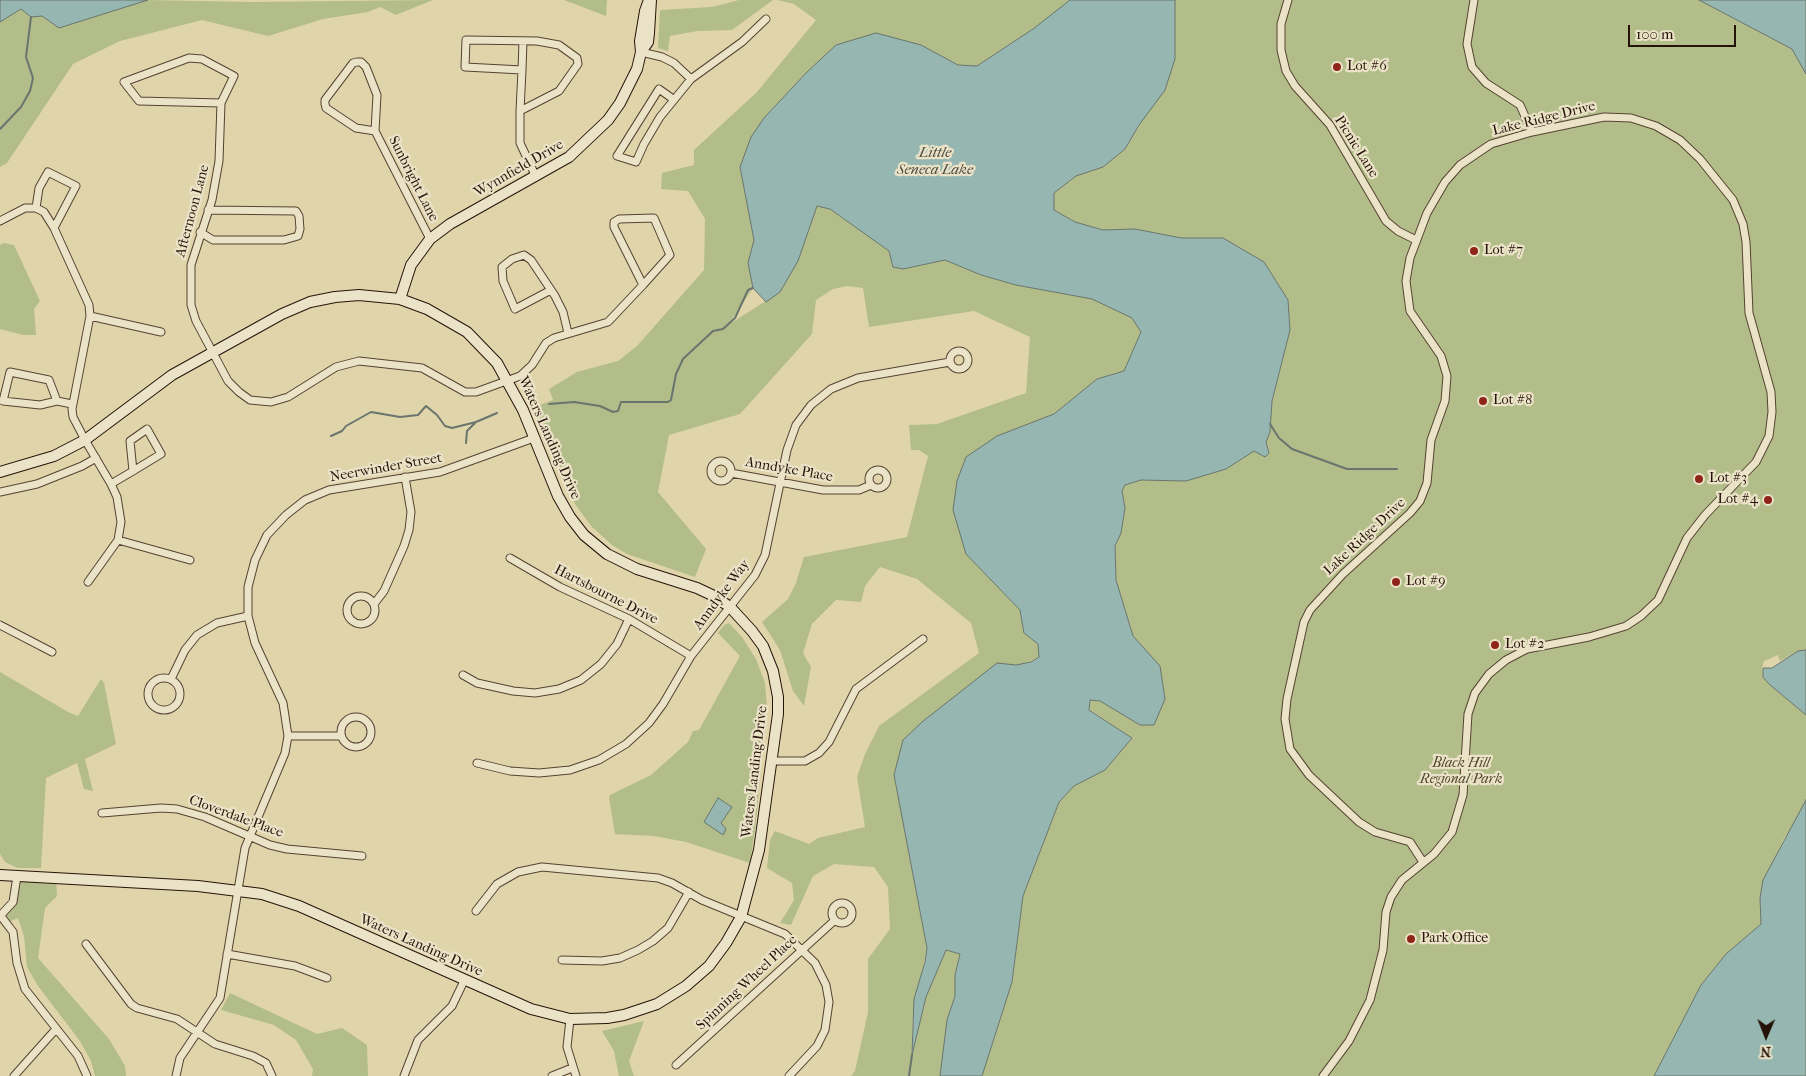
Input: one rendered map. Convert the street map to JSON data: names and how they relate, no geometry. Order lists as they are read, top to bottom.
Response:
{
  "streets": {
    "street": [
      "Lake Ridge Drive",
      "Picnic Lane",
      "Wynnfield Drive",
      "Sunbright Lane",
      "Afternoon Lane",
      "Waters Landing Drive",
      "Neerwinder Street",
      "Anndyke Place",
      "Hartsbourne Drive",
      "Anndyke Way",
      "Cloverdale Place",
      "Spinning Wheel Place"
    ]
  },
  "crossings": [
    ["Lake Ridge Drive", "Picnic Lane"],
    ["Wynnfield Drive", "Sunbright Lane"],
    ["Wynnfield Drive", "Waters Landing Drive"],
    ["Afternoon Lane", "Waters Landing Drive"],
    ["Waters Landing Drive", "Neerwinder Street"],
    ["Waters Landing Drive", "Anndyke Way"],
    ["Neerwinder Street", "Cloverdale Place"],
    ["Anndyke Place", "Anndyke Way"],
    ["Hartsbourne Drive", "Anndyke Way"]
  ],
  "water": ["Little Seneca Lake"],
  "parks": ["Black Hill Regional Park"],
  "places": [
    "Lot #6",
    "Lot #7",
    "Lot #8",
    "Lot #3",
    "Lot #4",
    "Lot #9",
    "Lot #2",
    "Park Office"
  ],
  "scale_bar": "100 m",
  "north": "bottom"
}
